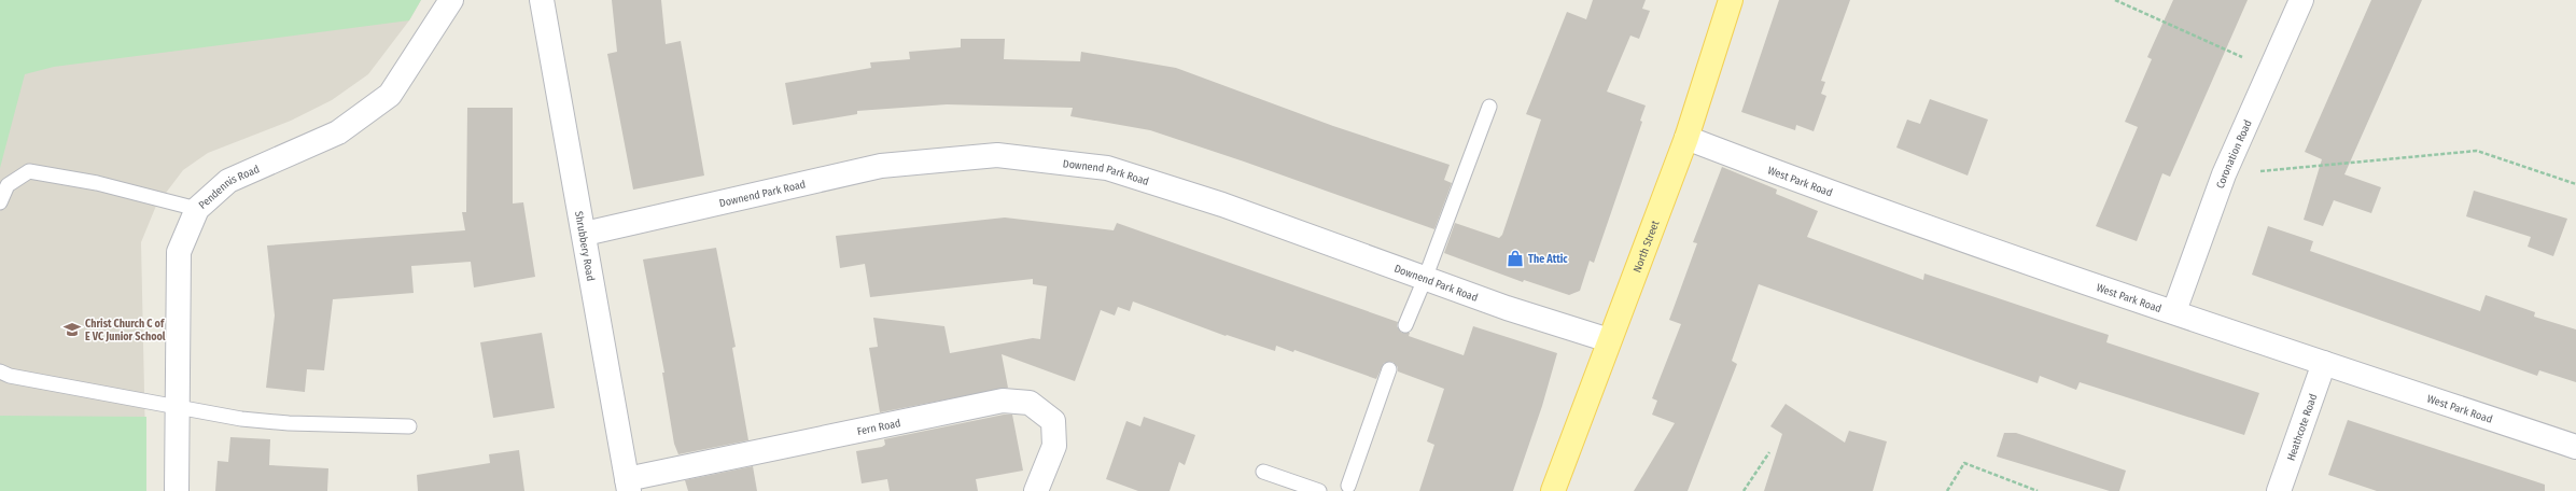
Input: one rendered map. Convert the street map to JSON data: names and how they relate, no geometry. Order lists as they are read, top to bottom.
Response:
{
  "streets": {
    "main road": ["North Street"],
    "street": [
      "Coronation Road",
      "Downend Park Road",
      "West Park Road",
      "Pendennis Road",
      "Shrubbery Road",
      "Fern Road",
      "Heathcote Road"
    ]
  },
  "crossings": [
    ["Coronation Road", "West Park Road"],
    ["Downend Park Road", "Shrubbery Road"],
    ["Downend Park Road", "North Street"],
    ["West Park Road", "North Street"],
    ["West Park Road", "Heathcote Road"],
    ["Shrubbery Road", "Fern Road"]
  ],
  "places": {
    "shop": ["The Attic"],
    "school or university": ["Christ Church C of E VC Junior School"]
  }
}
